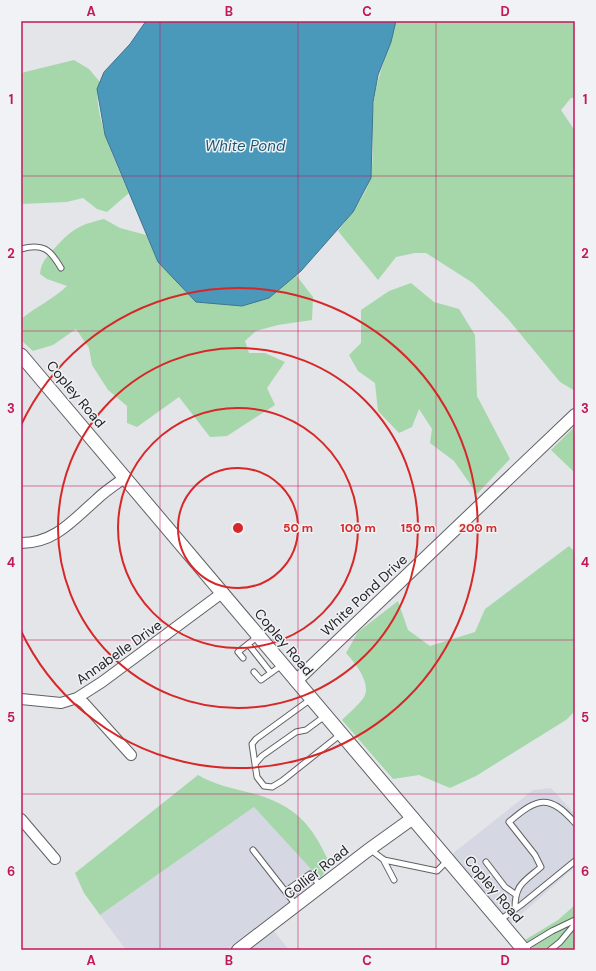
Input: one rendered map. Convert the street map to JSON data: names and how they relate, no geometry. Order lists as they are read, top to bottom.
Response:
{
  "streets": {
    "main road": ["Copley Road"],
    "street": ["White Pond Drive", "Annabelle Drive", "Collier Road"]
  },
  "crossings": [
    ["Copley Road", "White Pond Drive"],
    ["Copley Road", "Annabelle Drive"],
    ["Copley Road", "Collier Road"]
  ],
  "water": ["White Pond"],
  "grid": {
    "columns": [
      "A",
      "B",
      "C",
      "D"
    ],
    "rows": [
      "1",
      "2",
      "3",
      "4",
      "5",
      "6"
    ]
  },
  "rings": [
    "50 m",
    "100 m",
    "150 m",
    "200 m"
  ]
}
